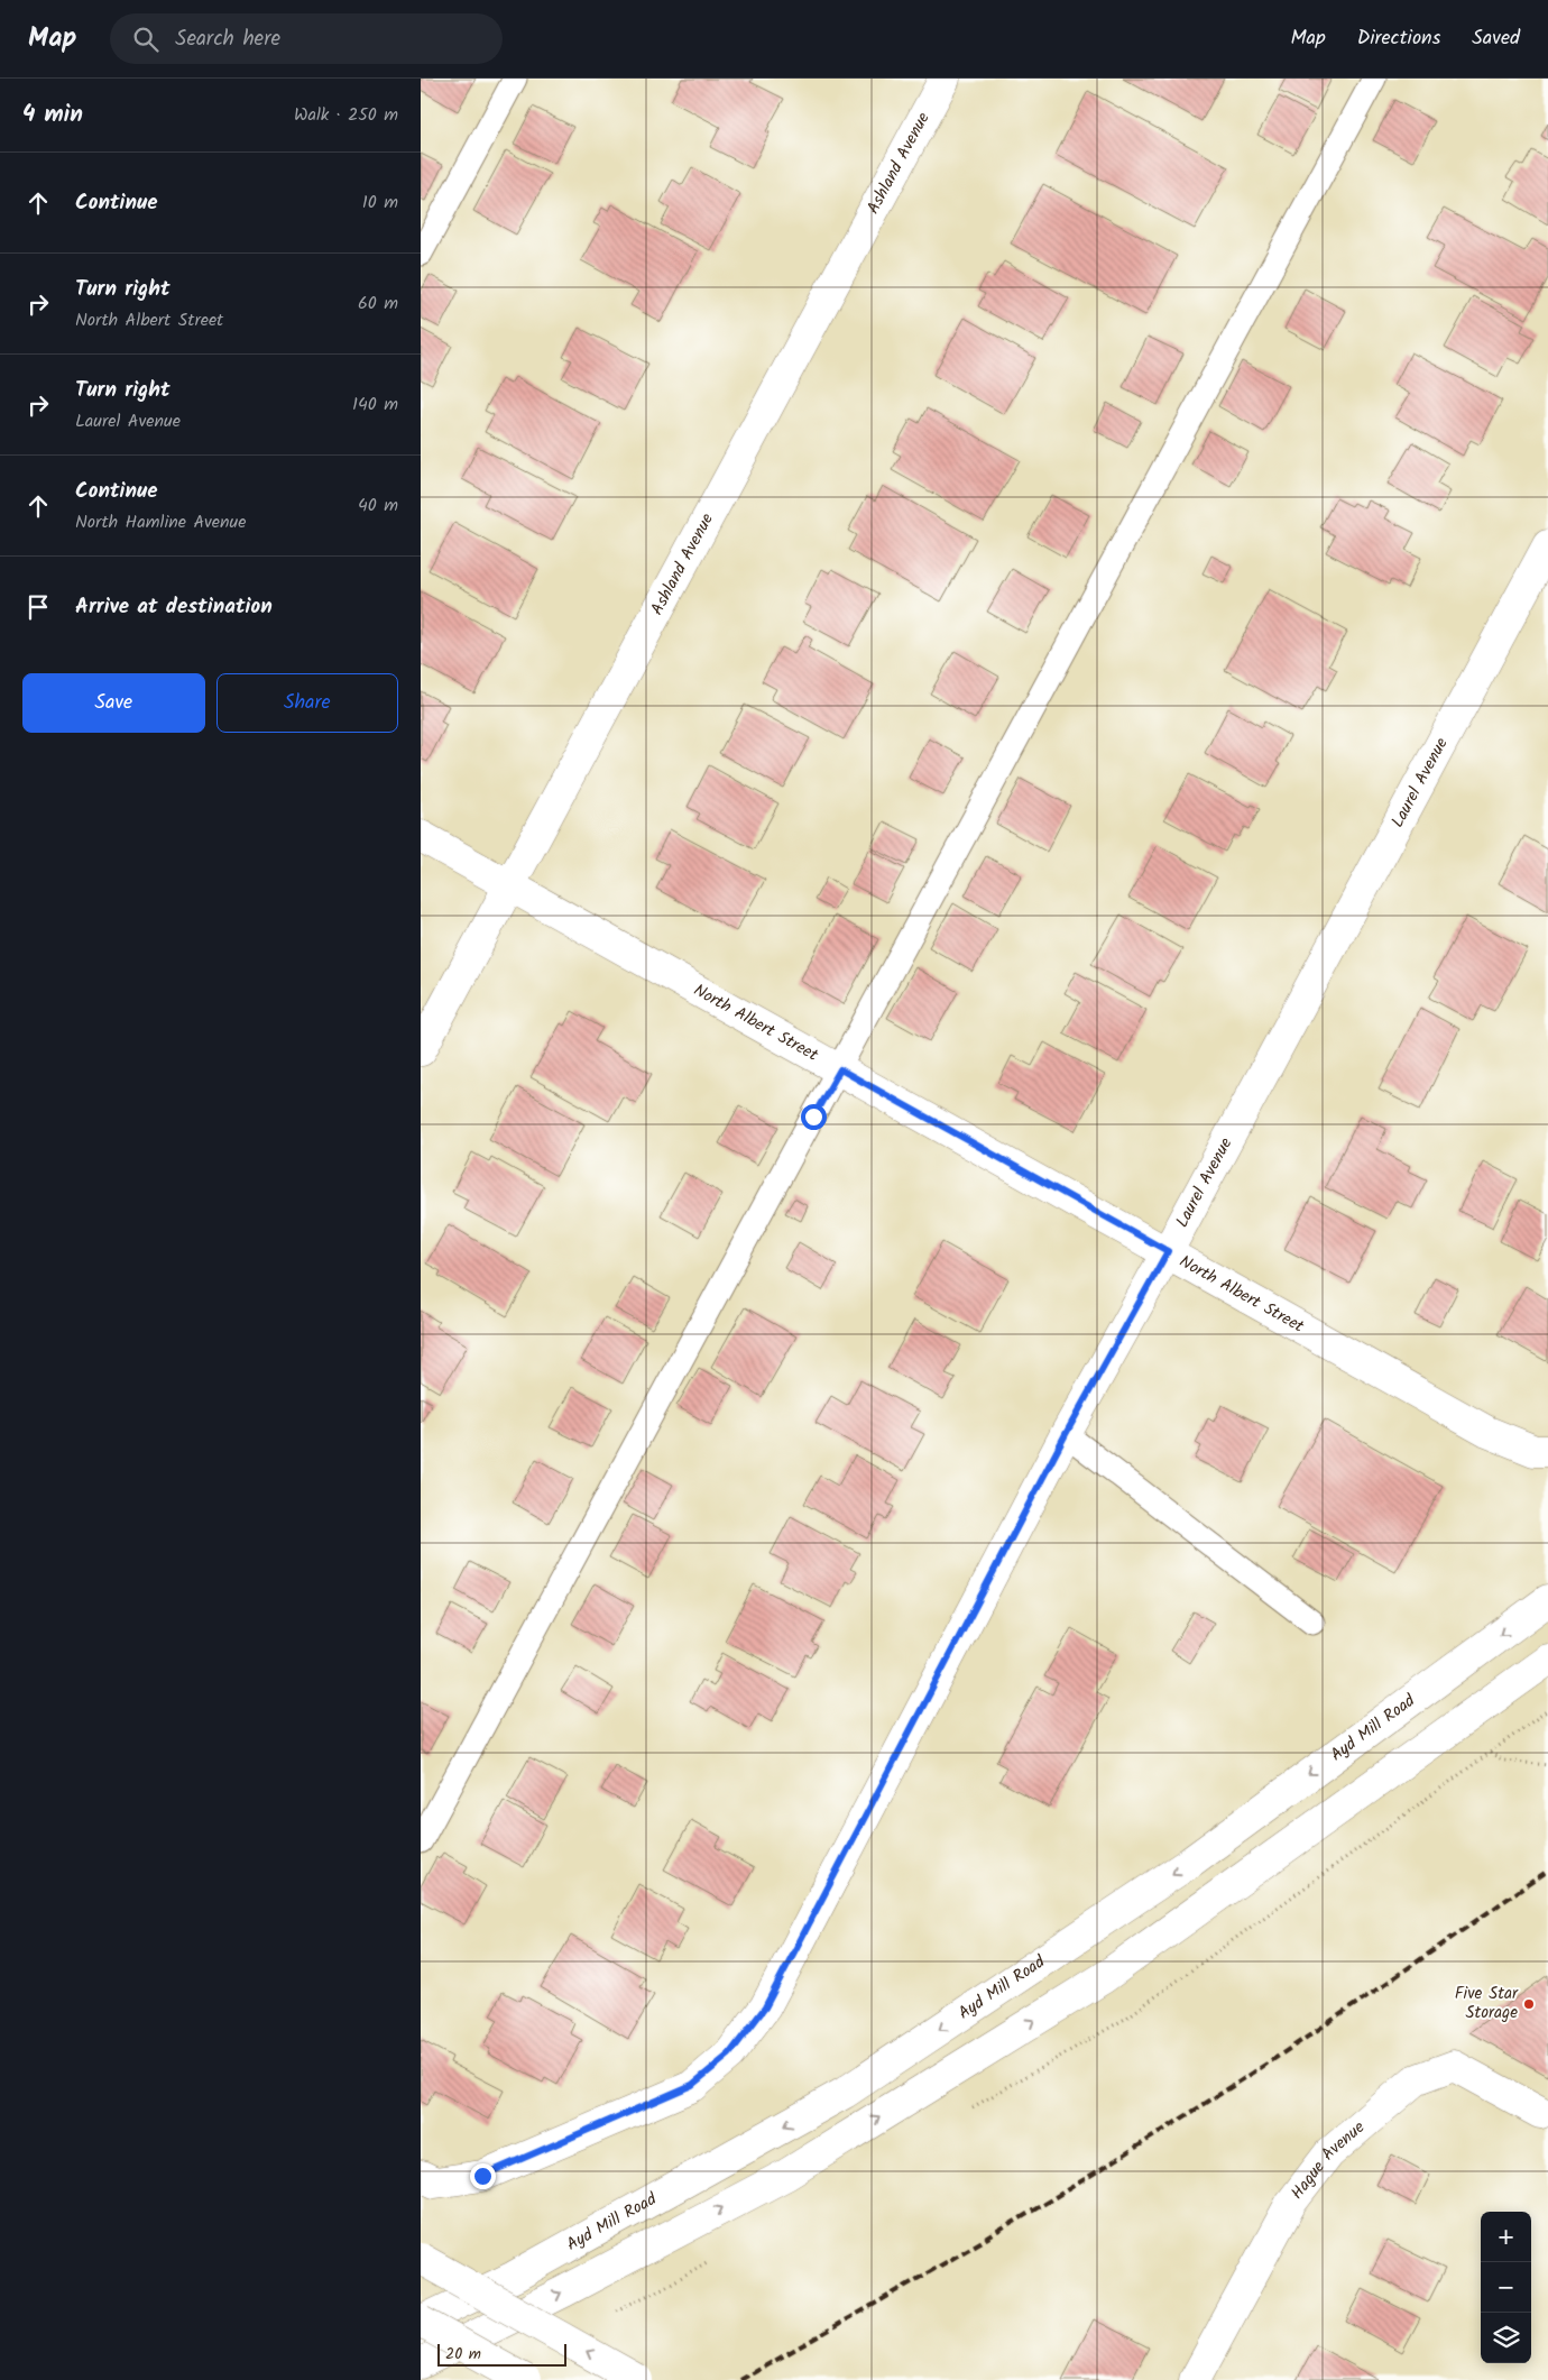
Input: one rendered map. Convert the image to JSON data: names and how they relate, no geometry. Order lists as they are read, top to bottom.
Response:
{
  "streets": {
    "street": [
      "Ashland Avenue",
      "Laurel Avenue",
      "North Albert Street",
      "Ayd Mill Road",
      "Hague Avenue"
    ]
  },
  "crossings": [
    ["Ashland Avenue", "North Albert Street"],
    ["Laurel Avenue", "North Albert Street"]
  ],
  "places": ["Five Star Storage"],
  "scale_bar": "20 m",
  "page": {
    "header": "Map",
    "search": "Search here",
    "nav": ["Map", "Directions", "Saved"],
    "heading": ["4 min", "Walk · 250 m"],
    "list": [
      ["Continue", "10 m"],
      ["Turn right", "North Albert Street", "60 m"],
      ["Turn right", "Laurel Avenue", "140 m"],
      ["Continue", "North Hamline Avenue", "40 m"],
      "Arrive at destination"
    ],
    "buttons": ["Save", "Share"],
    "map_buttons": ["+", "−"],
    "scale": "20 m"
  }
}
